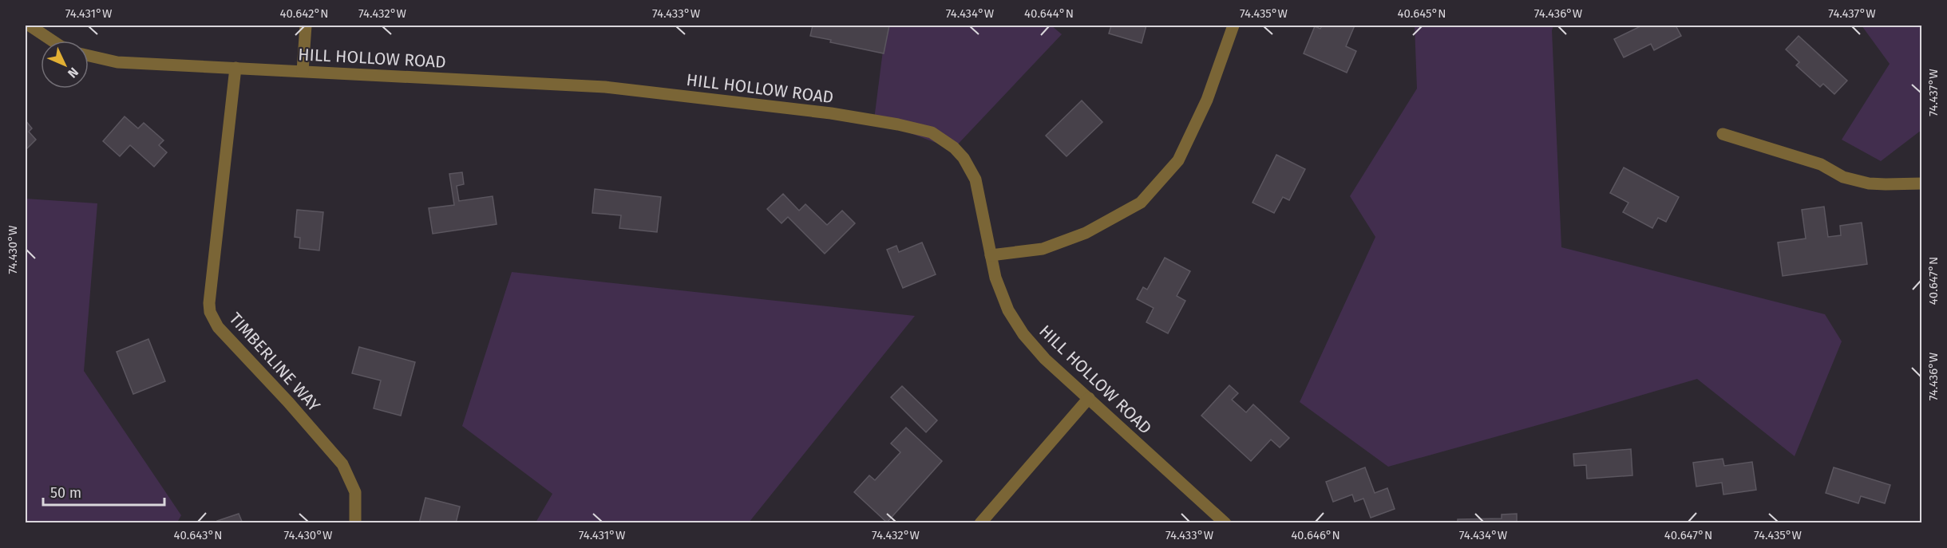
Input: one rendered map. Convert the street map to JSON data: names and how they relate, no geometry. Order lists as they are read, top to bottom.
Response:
{
  "streets": {
    "street": ["HILL HOLLOW ROAD", "TIMBERLINE WAY"]
  },
  "crossings": [
    ["HILL HOLLOW ROAD", "TIMBERLINE WAY"]
  ],
  "scale_bar": "50 m",
  "north": "bottom right",
  "coordinates": [
    "74.431°W",
    "40.642°N",
    "74.432°W",
    "74.433°W",
    "74.434°W",
    "40.644°N",
    "74.435°W",
    "40.645°N",
    "74.436°W",
    "74.437°W",
    "74.430°W",
    "40.647°N",
    "40.643°N",
    "40.646°N"
  ]
}
